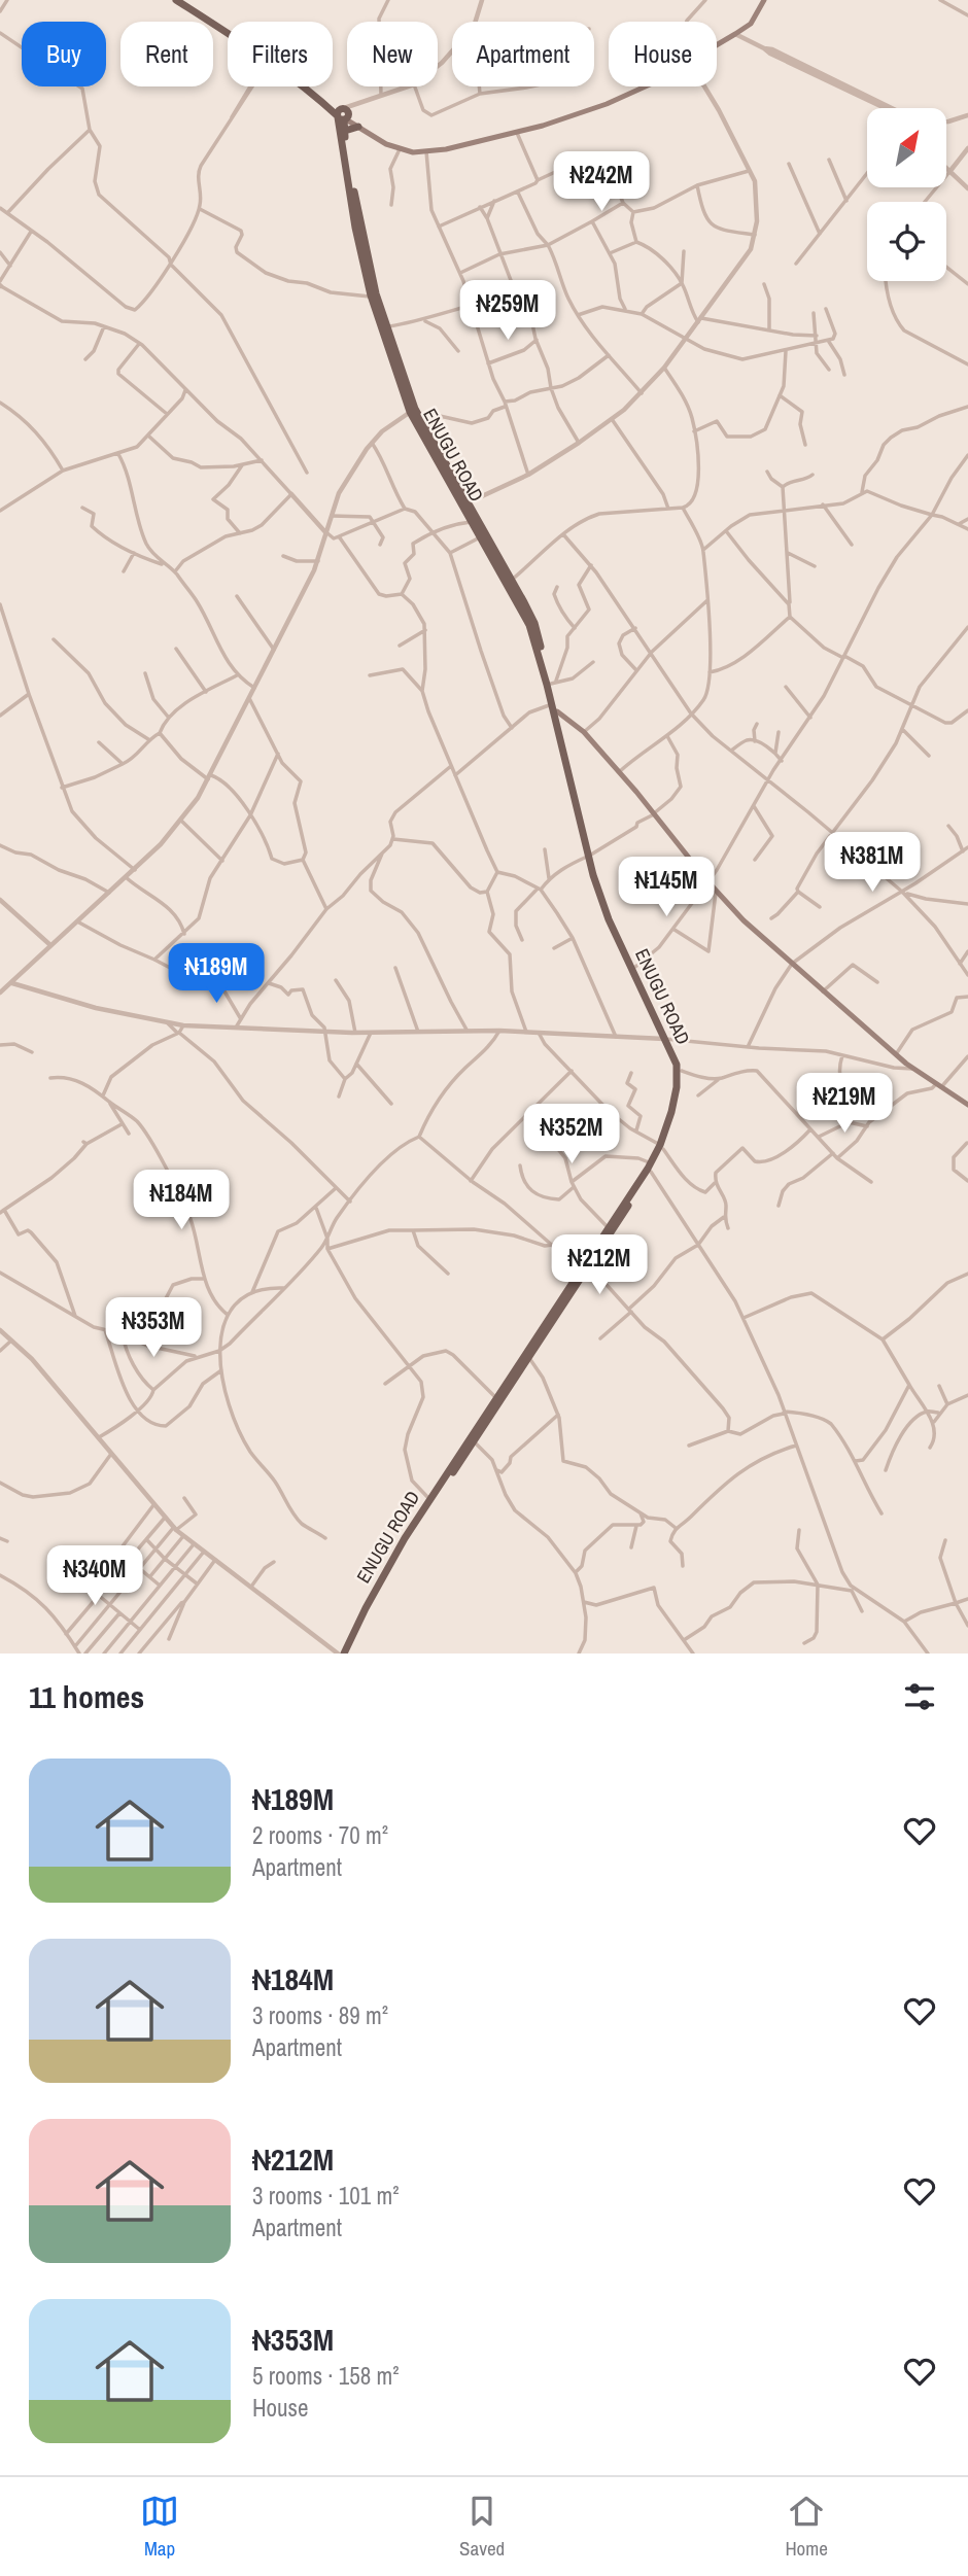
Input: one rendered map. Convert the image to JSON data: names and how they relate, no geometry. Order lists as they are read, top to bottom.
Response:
{
  "streets": {
    "main road": ["ENUGU ROAD"]
  },
  "north": "top right",
  "page": {
    "chip": [
      "Buy",
      "Rent",
      "Filters",
      "New",
      "Apartment",
      "House"
    ],
    "price": [
      "₦242M",
      "₦259M",
      "₦381M",
      "₦145M",
      "₦189M",
      "₦219M",
      "₦352M",
      "₦184M",
      "₦212M",
      "₦353M",
      "₦340M"
    ],
    "heading": "11 homes",
    "list": [
      {
        "name": "₦189M",
        "note": "2 rooms · 70 m² · Apartment"
      },
      {
        "name": "₦184M",
        "note": "3 rooms · 89 m² · Apartment"
      },
      {
        "name": "₦212M",
        "note": "3 rooms · 101 m² · Apartment"
      },
      {
        "name": "₦353M",
        "note": "5 rooms · 158 m² · House"
      }
    ],
    "tabs": ["Map", "Saved", "Home"]
  }
}
